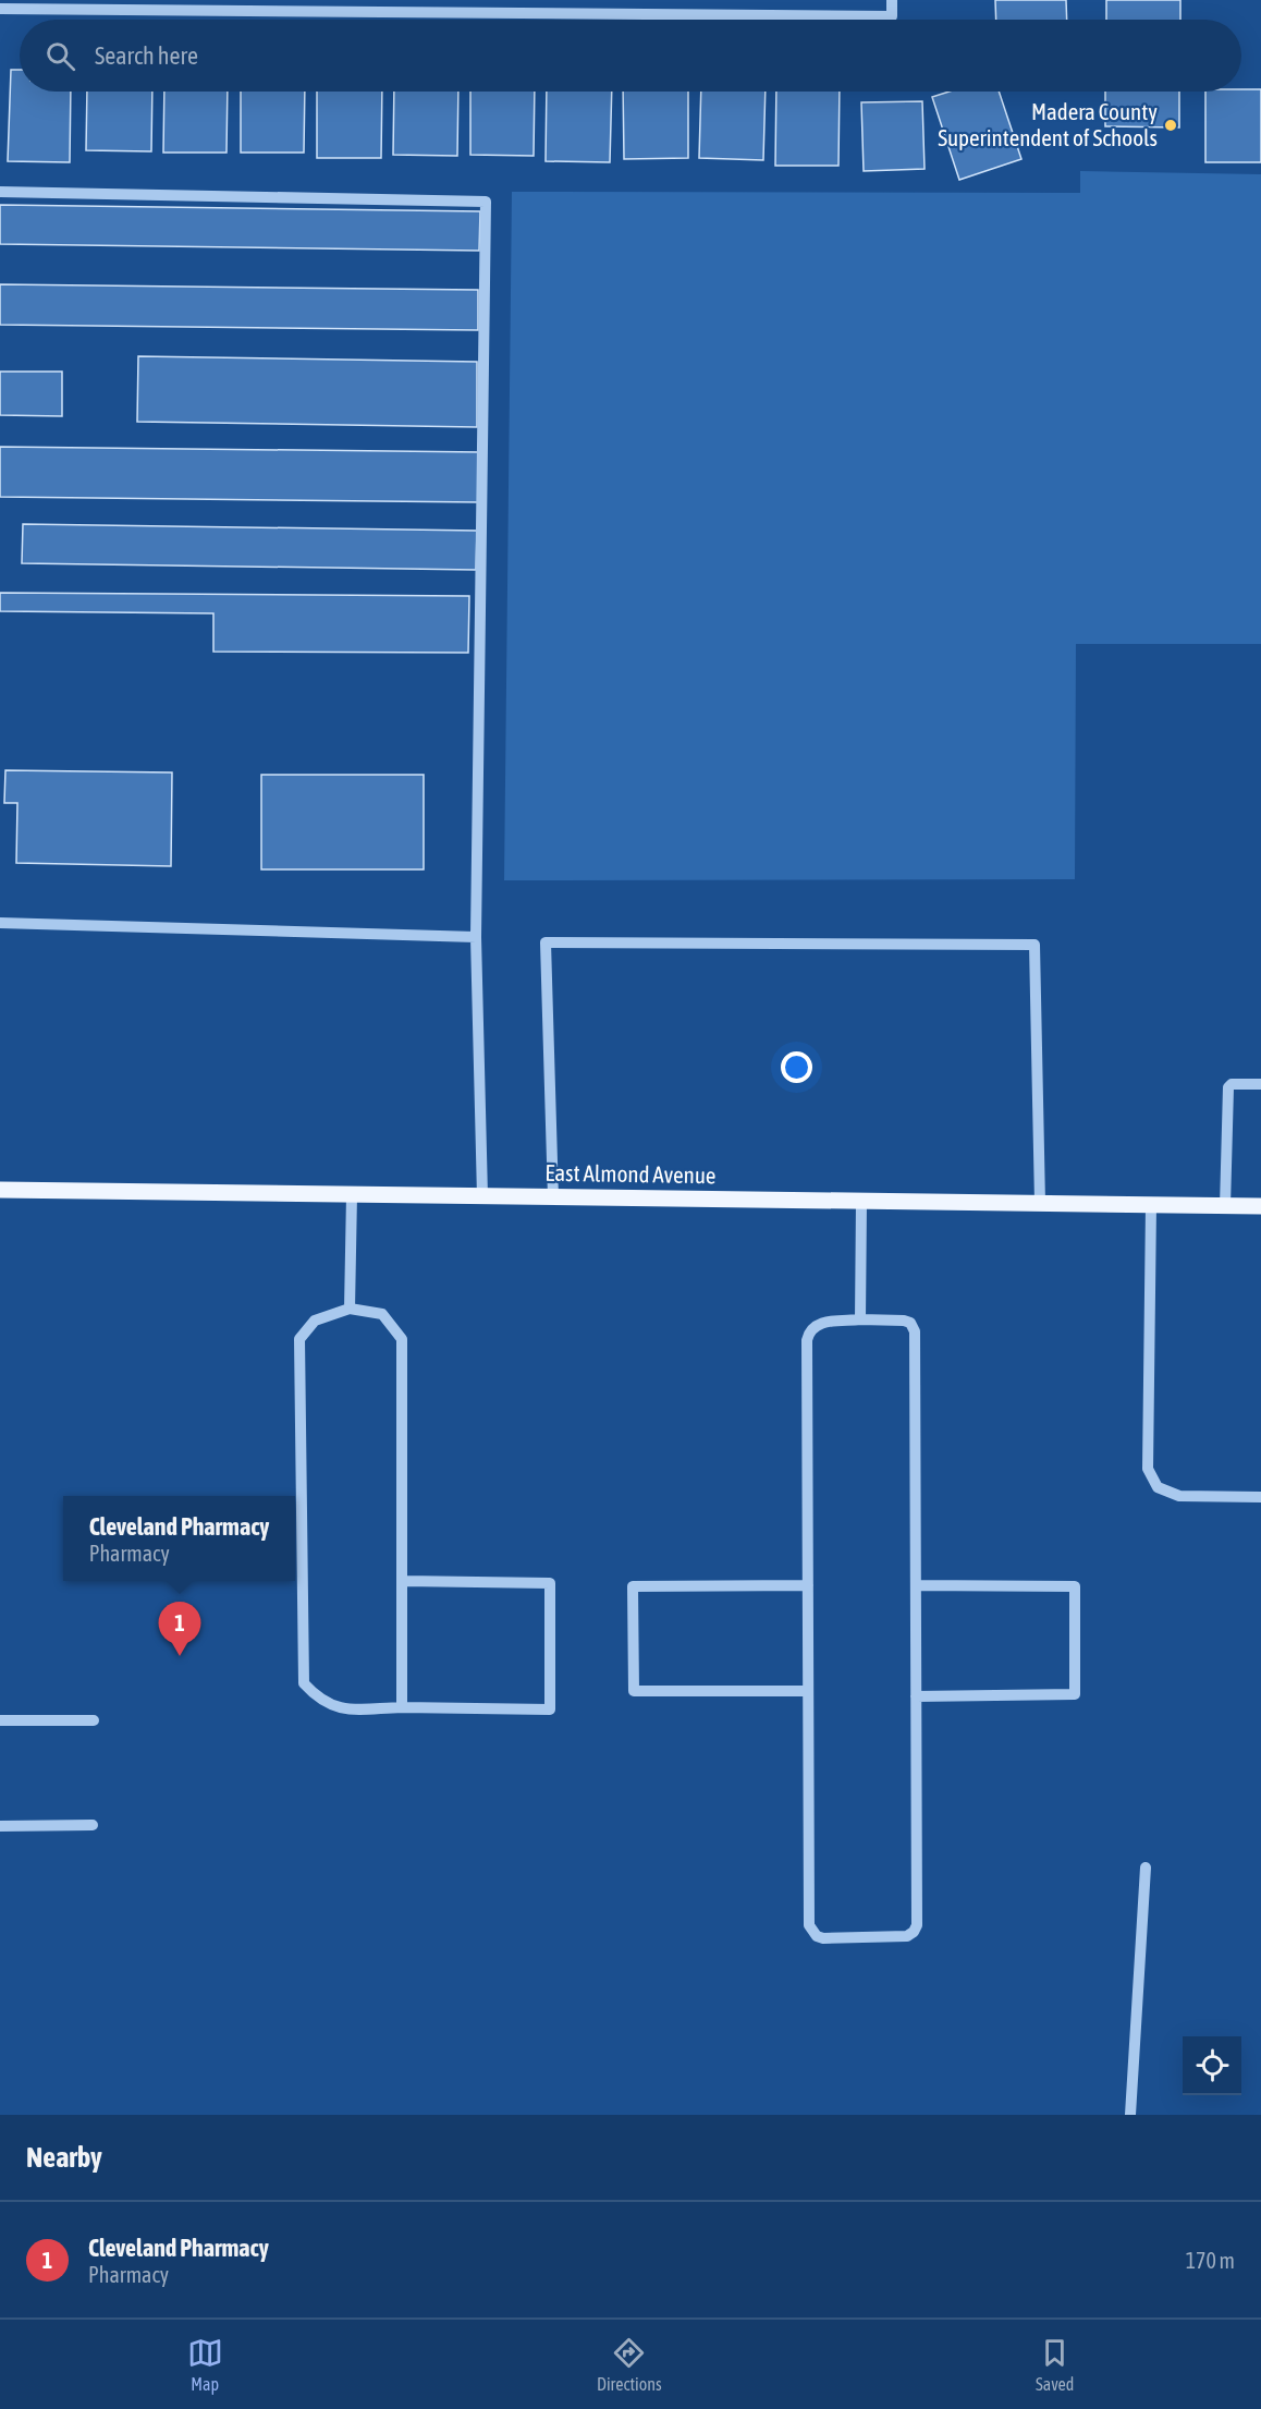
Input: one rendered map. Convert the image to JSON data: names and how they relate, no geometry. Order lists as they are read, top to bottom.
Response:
{
  "streets": {
    "main road": ["East Almond Avenue"]
  },
  "places": ["Madera County Superintendent of Schools"],
  "page": {
    "search": "Search here",
    "popup": ["Cleveland Pharmacy", "Pharmacy"],
    "pins": "1",
    "heading": "Nearby",
    "list": [
      {
        "mark": "1",
        "name": "Cleveland Pharmacy",
        "note": "Pharmacy",
        "value": "170 m"
      }
    ],
    "nav": ["Map", "Directions", "Saved"]
  }
}
